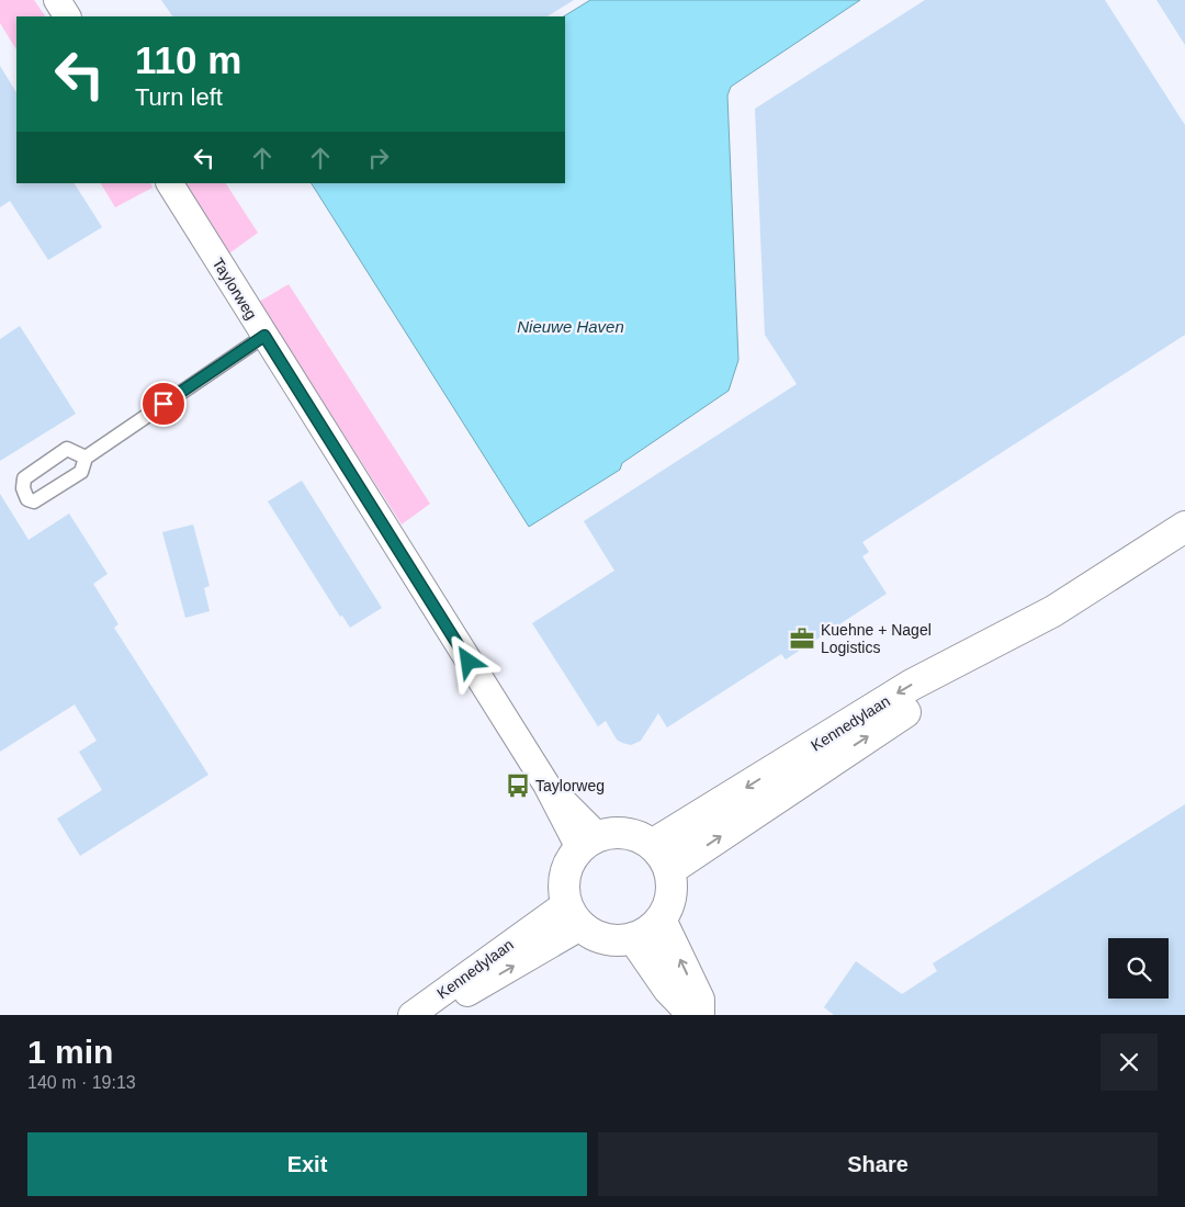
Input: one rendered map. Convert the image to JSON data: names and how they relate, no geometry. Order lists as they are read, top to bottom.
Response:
{
  "streets": {
    "street": ["Taylorweg", "Kennedylaan"]
  },
  "crossings": [
    ["Taylorweg", "Kennedylaan"]
  ],
  "water": ["Nieuwe Haven"],
  "places": {
    "office": ["Kuehne + Nagel Logistics"],
    "bus stop": ["Taylorweg"]
  },
  "page": {
    "turn": ["110 m", "Turn left"],
    "heading": ["1 min", "140 m · 19:13"],
    "buttons": ["Exit", "Share"]
  }
}
